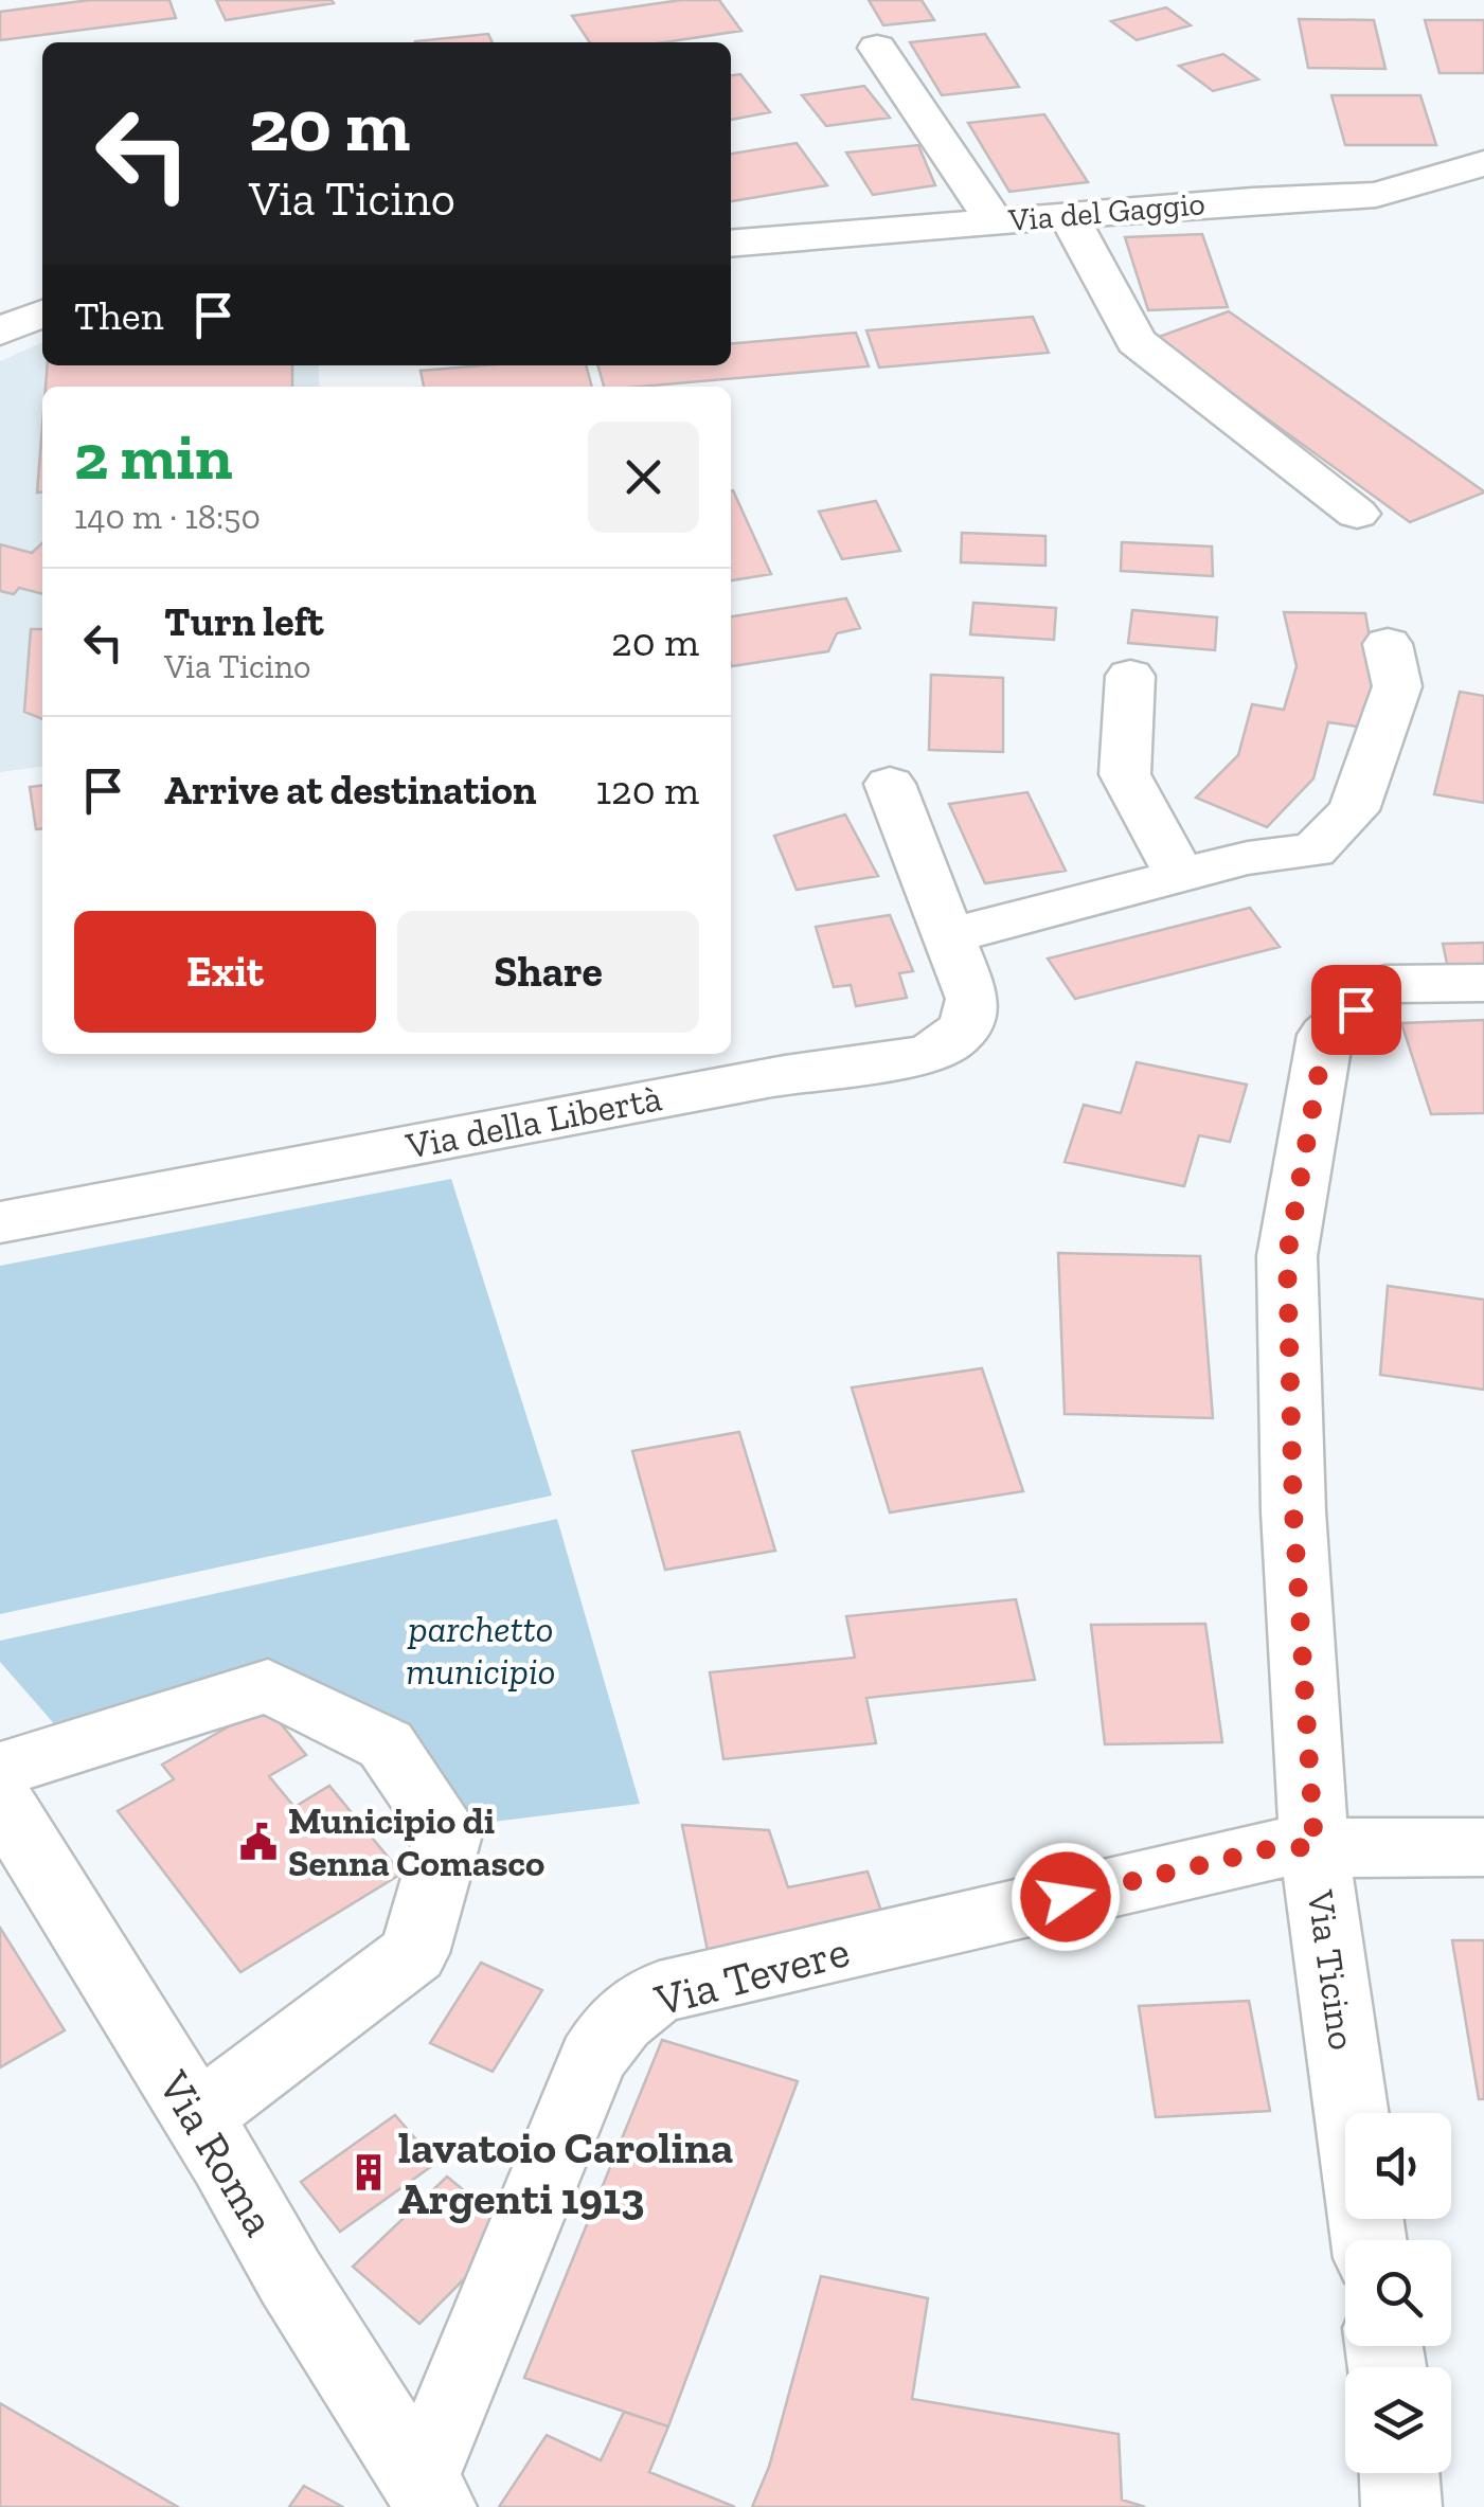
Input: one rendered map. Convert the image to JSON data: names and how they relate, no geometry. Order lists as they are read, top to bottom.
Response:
{
  "streets": {
    "street": [
      "Via del Gaggio",
      "Via della Libertà",
      "Via Ticino",
      "Via Tevere",
      "Via Roma"
    ]
  },
  "crossings": [
    ["Via Ticino", "Via Tevere"],
    ["Via Tevere", "Via Roma"]
  ],
  "parks": ["parchetto municipio"],
  "places": {
    "public building": ["Municipio di Senna Comasco"],
    "building": ["lavatoio Carolina Argenti 1913"]
  },
  "page": {
    "turn": ["20 m", "Via Ticino"],
    "then": "Then",
    "heading": ["2 min", "140 m · 18:50"],
    "list": [
      {
        "name": "Turn left",
        "note": "Via Ticino",
        "value": "20 m"
      },
      {
        "name": "Arrive at destination",
        "value": "120 m"
      }
    ],
    "buttons": ["Exit", "Share"]
  }
}
